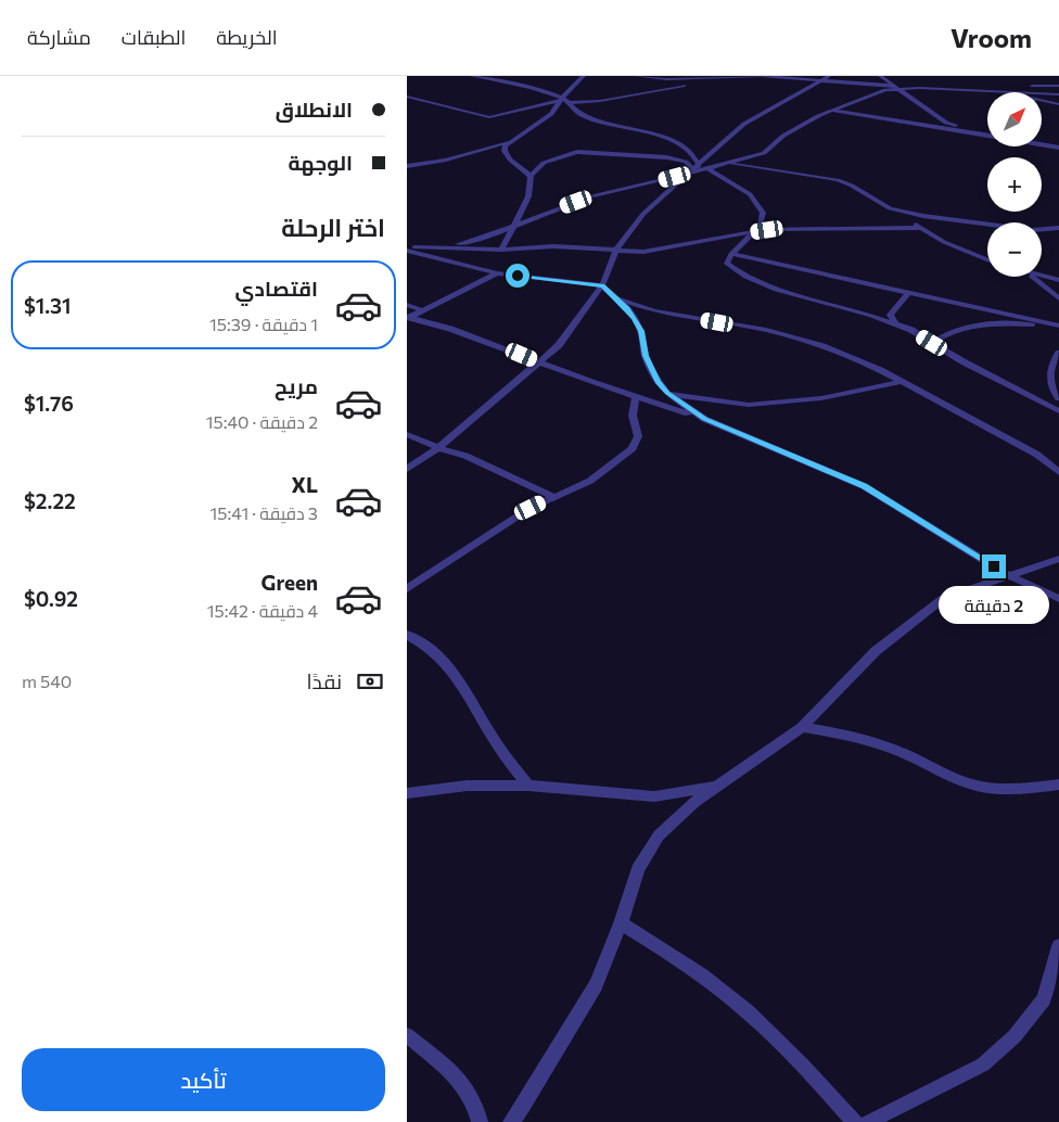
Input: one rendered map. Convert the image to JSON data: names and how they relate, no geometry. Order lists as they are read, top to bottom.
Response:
{
  "north": "top right",
  "page": {
    "header": "Vroom",
    "nav": ["الخريطة", "الطبقات", "مشاركة"],
    "banner": ["الانطلاق", "الوجهة"],
    "map_buttons": ["+", "−"],
    "heading": "اختر الرحلة",
    "list": [
      {
        "name": "اقتصادي",
        "note": "1 دقيقة · 15:39",
        "value": "$1.31"
      },
      {
        "name": "مريح",
        "note": "2 دقيقة · 15:40",
        "value": "$1.76"
      },
      {
        "name": "XL",
        "note": "3 دقيقة · 15:41",
        "value": "$2.22"
      },
      {
        "name": "Green",
        "note": "4 دقيقة · 15:42",
        "value": "$0.92"
      }
    ],
    "bubble": "2 دقيقة",
    "pay": ["نقدًا", "540 m"],
    "buttons": "تأكيد"
  }
}
